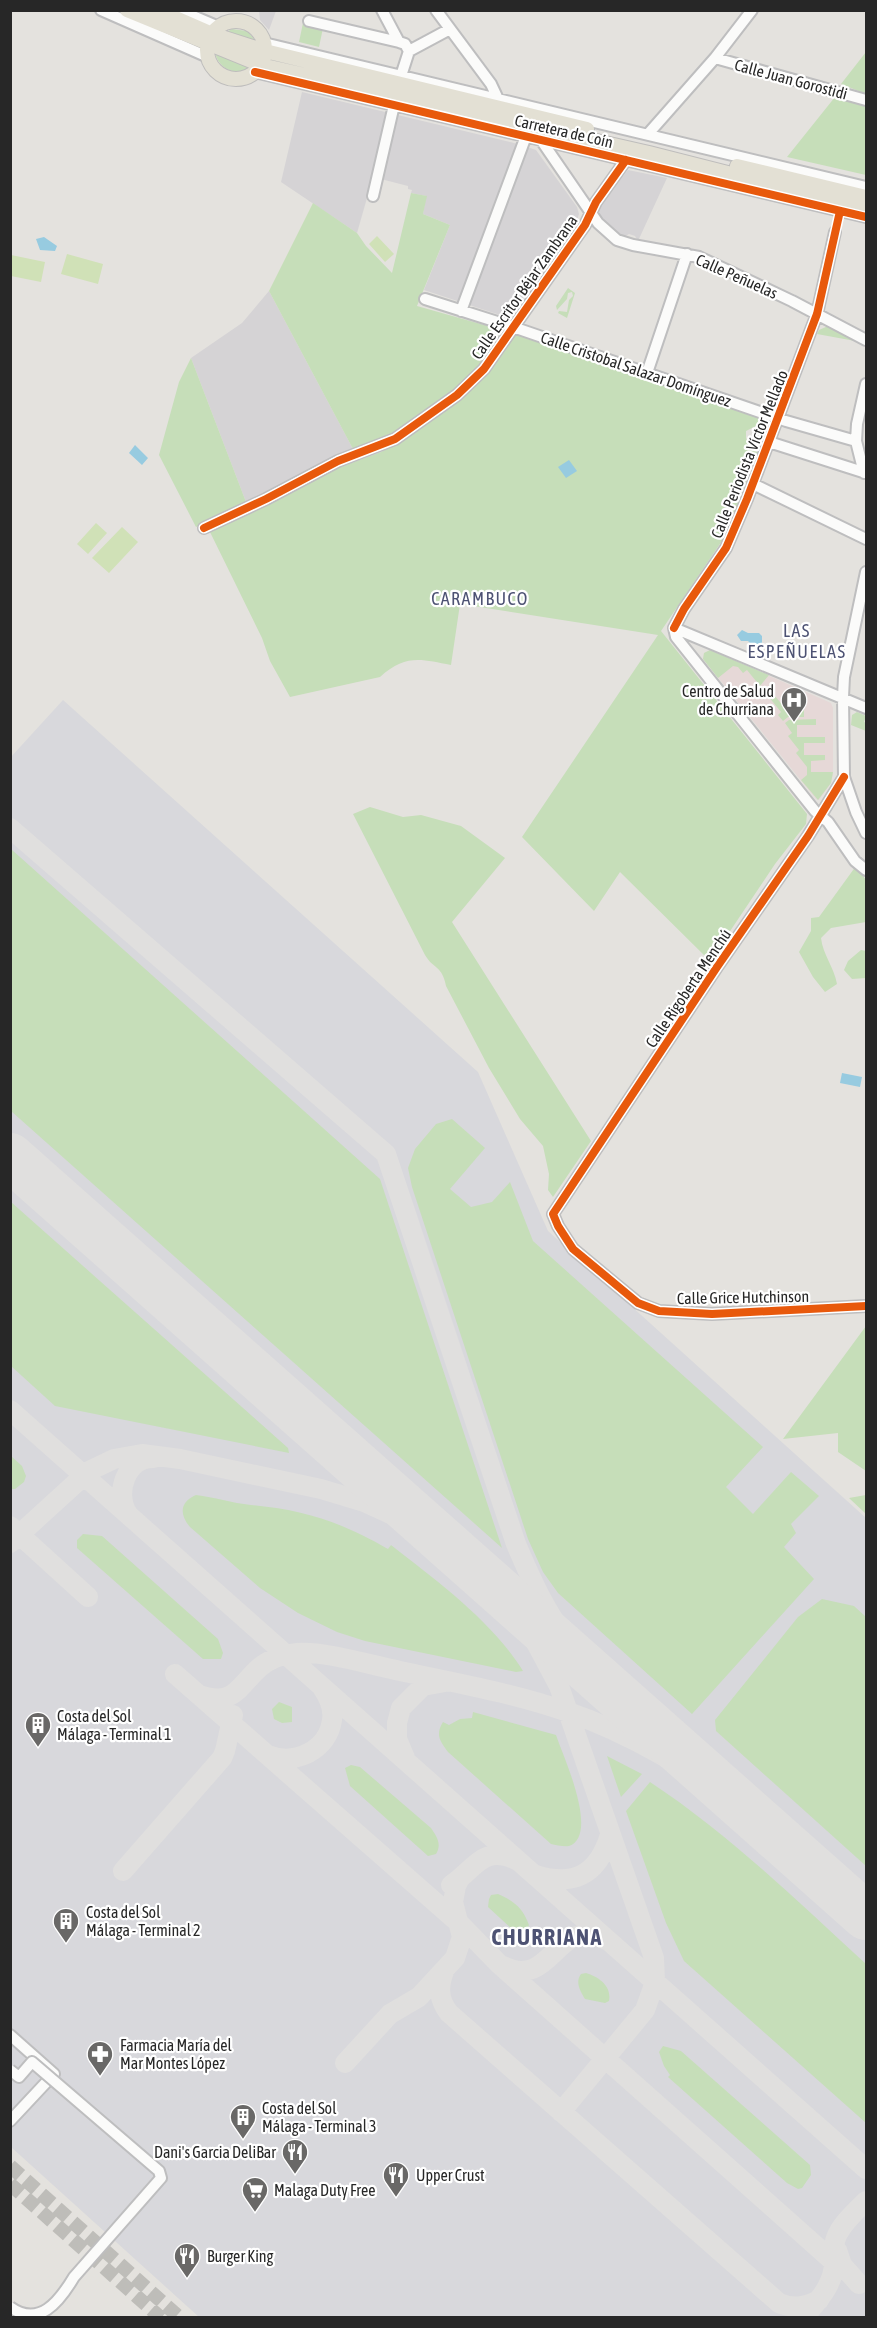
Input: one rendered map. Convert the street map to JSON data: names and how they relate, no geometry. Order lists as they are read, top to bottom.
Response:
{
  "streets": {
    "main road": ["Carretera de Coín"],
    "street": [
      "Calle Juan Gorostidi",
      "Calle Peñuelas",
      "Calle Escritor Béjar Zambrana",
      "Calle Cristobal Salazar Domínguez",
      "Calle Periodista Víctor Mellado",
      "Calle Rigoberta Menchú",
      "Calle Grice Hutchinson"
    ]
  },
  "crossings": [
    ["Carretera de Coín", "Calle Peñuelas"],
    ["Carretera de Coín", "Calle Escritor Béjar Zambrana"],
    ["Calle Peñuelas", "Calle Escritor Béjar Zambrana"],
    ["Calle Peñuelas", "Calle Periodista Víctor Mellado"],
    ["Calle Escritor Béjar Zambrana", "Calle Cristobal Salazar Domínguez"],
    ["Calle Cristobal Salazar Domínguez", "Calle Periodista Víctor Mellado"],
    ["Calle Rigoberta Menchú", "Calle Grice Hutchinson"]
  ],
  "districts": ["CARAMBUCO", "LAS ESPEÑUELAS", "CHURRIANA"],
  "places": {
    "hospital": ["Centro de Salud de Churriana"],
    "building": ["Costa del Sol Málaga - Terminal 1", "Costa del Sol Málaga - Terminal 2", "Costa del Sol Málaga - Terminal 3"],
    "pharmacy": ["Farmacia María del Mar Montes López"],
    "restaurant": ["Dani's Garcia DeliBar", "Upper Crust", "Burger King"],
    "supermarket": ["Malaga Duty Free"]
  }
}
